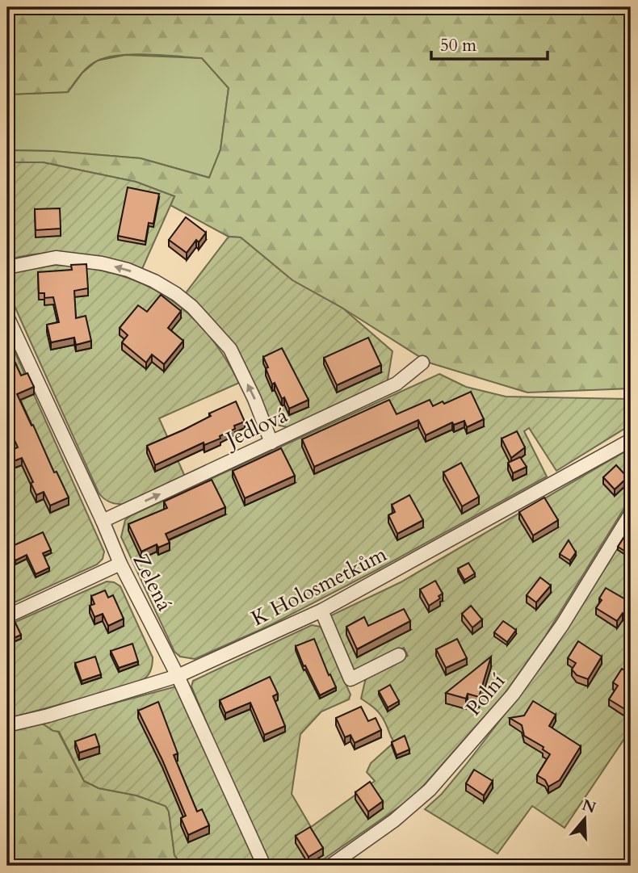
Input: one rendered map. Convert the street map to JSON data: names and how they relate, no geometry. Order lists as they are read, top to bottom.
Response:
{
  "streets": {
    "street": [
      "Jedlová",
      "Zelená",
      "K Holosmetkům",
      "Polní"
    ]
  },
  "crossings": [
    ["Jedlová", "Zelená"],
    ["Zelená", "K Holosmetkům"]
  ],
  "one_way": ["Jedlová"],
  "scale_bar": "50 m",
  "north": "top"
}
